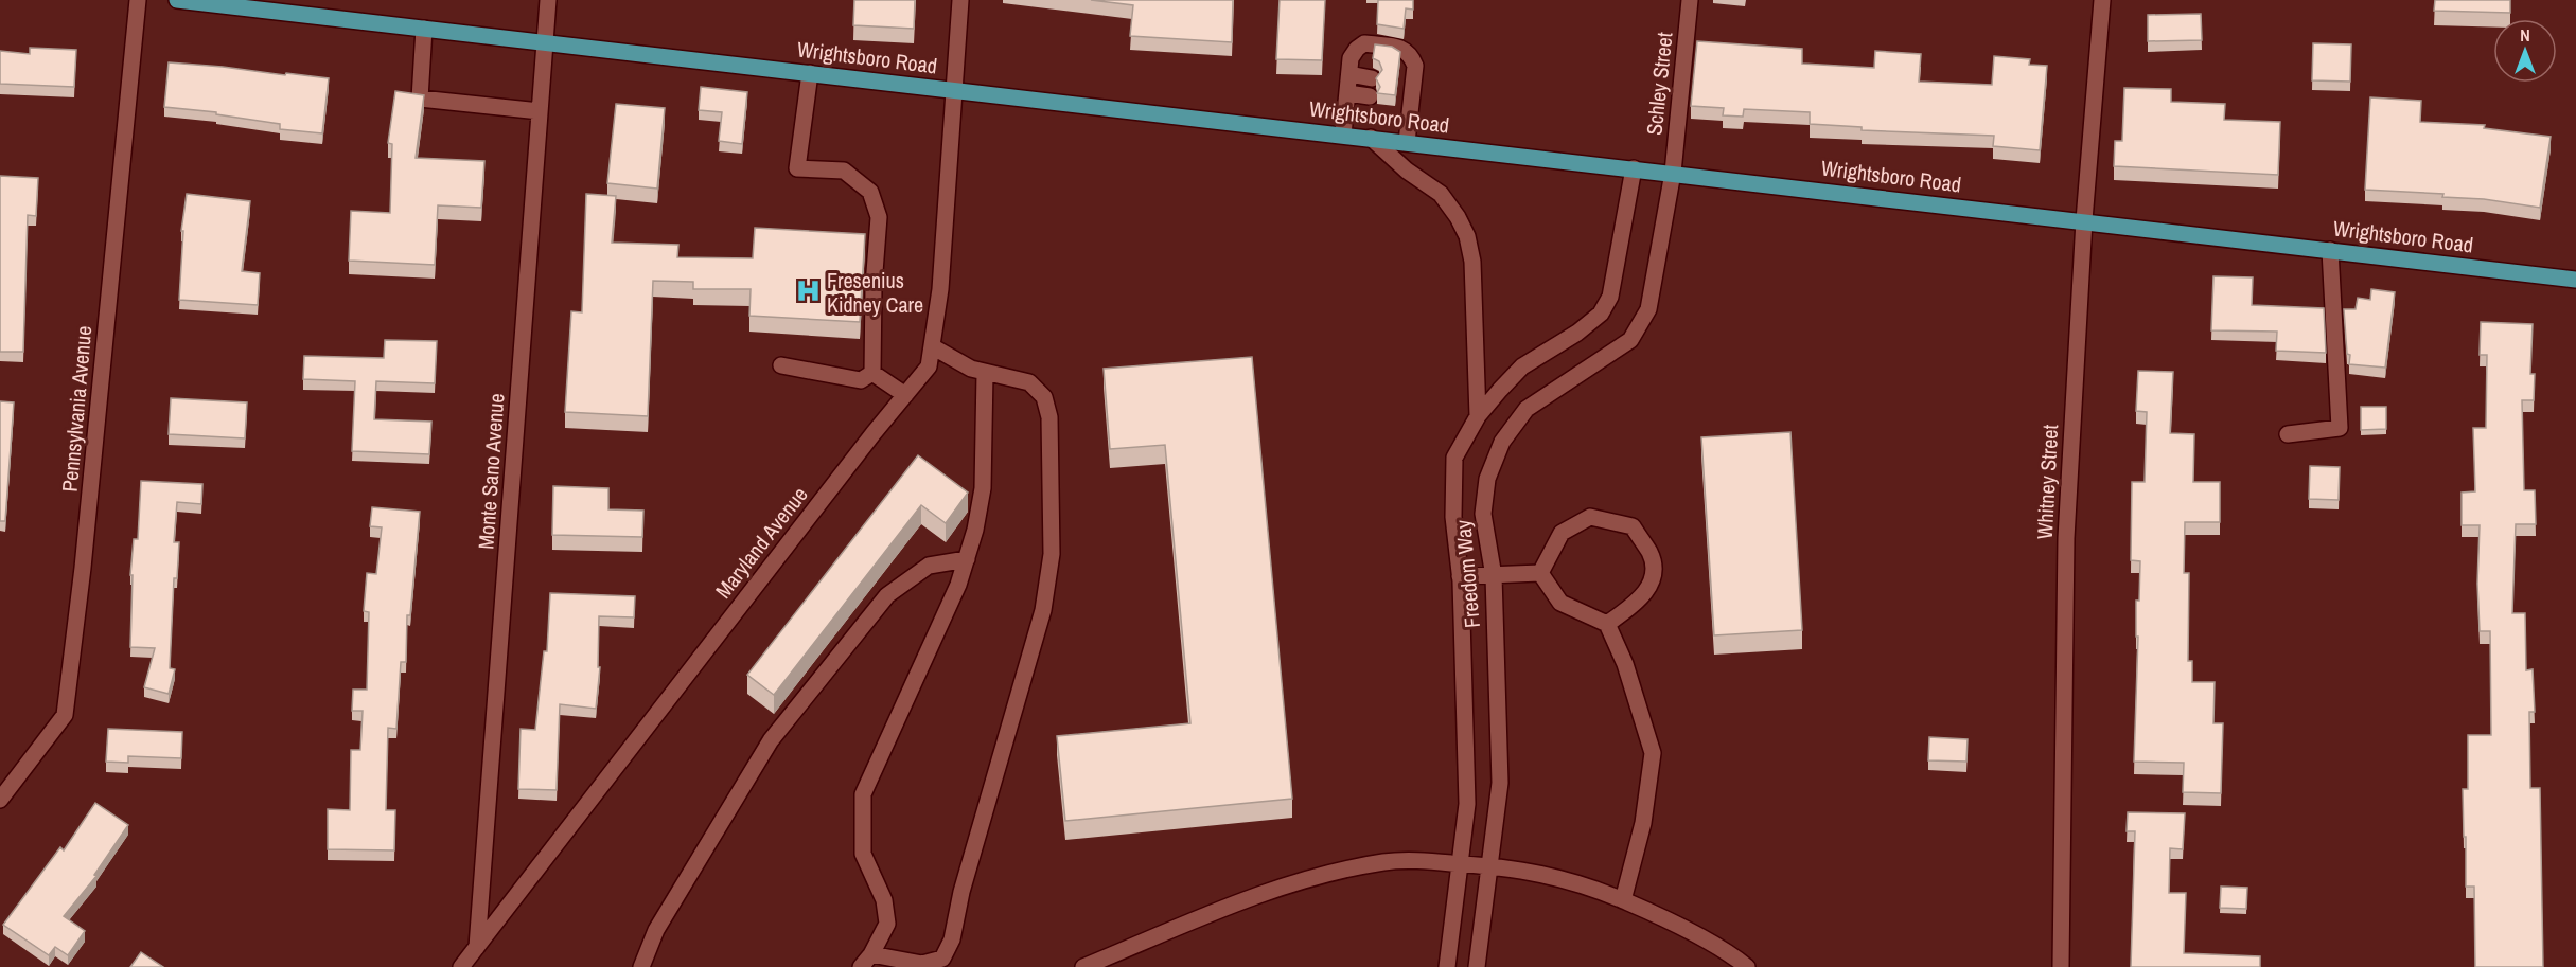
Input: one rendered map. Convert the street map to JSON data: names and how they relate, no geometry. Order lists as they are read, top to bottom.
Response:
{
  "streets": {
    "main road": ["Wrightsboro Road"],
    "street": [
      "Schley Street",
      "Pennsylvania Avenue",
      "Monte Sano Avenue",
      "Whitney Street",
      "Maryland Avenue",
      "Freedom Way"
    ]
  },
  "crossings": [
    ["Wrightsboro Road", "Schley Street"],
    ["Wrightsboro Road", "Monte Sano Avenue"],
    ["Wrightsboro Road", "Whitney Street"],
    ["Wrightsboro Road", "Maryland Avenue"],
    ["Wrightsboro Road", "Freedom Way"],
    ["Schley Street", "Freedom Way"],
    ["Monte Sano Avenue", "Maryland Avenue"]
  ],
  "places": {
    "hospital": ["Fresenius Kidney Care"]
  },
  "north": "top"
}
